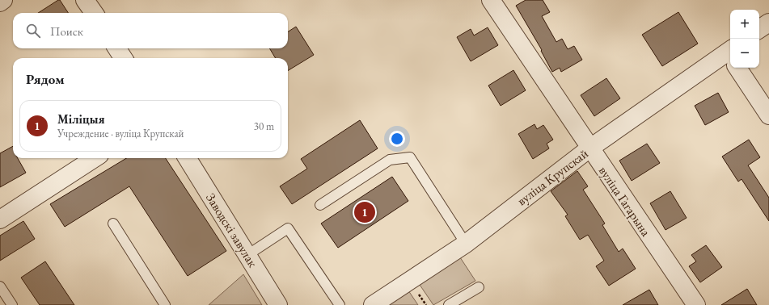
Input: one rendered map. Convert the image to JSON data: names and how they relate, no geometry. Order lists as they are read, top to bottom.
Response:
{
  "streets": {
    "street": ["вуліца Крупскай", "вуліца Гагарына", "Заводскі завулак"]
  },
  "crossings": [
    ["вуліца Крупскай", "вуліца Гагарына"]
  ],
  "page": {
    "map_buttons": ["+", "−"],
    "search": "Поиск",
    "heading": "Рядом",
    "list": [
      {
        "mark": "1",
        "name": "Міліцыя",
        "note": "Учреждение · вуліца Крупскай",
        "value": "30 m"
      }
    ],
    "pins": "1"
  }
}
